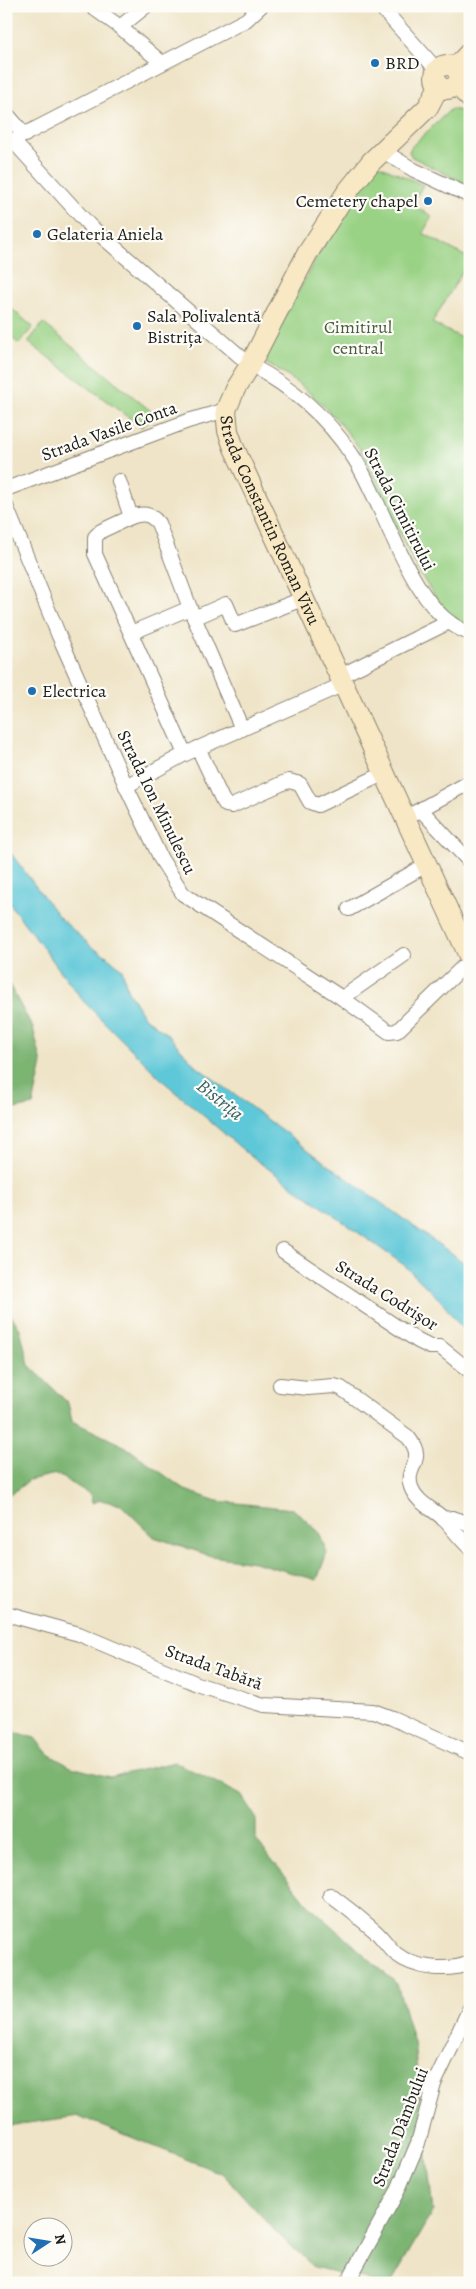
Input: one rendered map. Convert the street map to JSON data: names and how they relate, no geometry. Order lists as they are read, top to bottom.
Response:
{
  "streets": {
    "street": [
      "Strada Vasile Conta",
      "Strada Cimitirului",
      "Strada Constantin Roman Vivu",
      "Strada Ion Minulescu",
      "Strada Codrișor",
      "Strada Tabără",
      "Strada Dâmbului"
    ]
  },
  "crossings": [
    ["Strada Vasile Conta", "Strada Constantin Roman Vivu"],
    ["Strada Cimitirului", "Strada Constantin Roman Vivu"],
    ["Strada Constantin Roman Vivu", "Strada Ion Minulescu"]
  ],
  "water": ["Bistrița"],
  "parks": ["Cimitirul central"],
  "places": [
    "BRD",
    "Cemetery chapel",
    "Gelateria Aniela",
    "Sala Polivalentă Bistrița",
    "Electrica"
  ],
  "north": "right"
}
